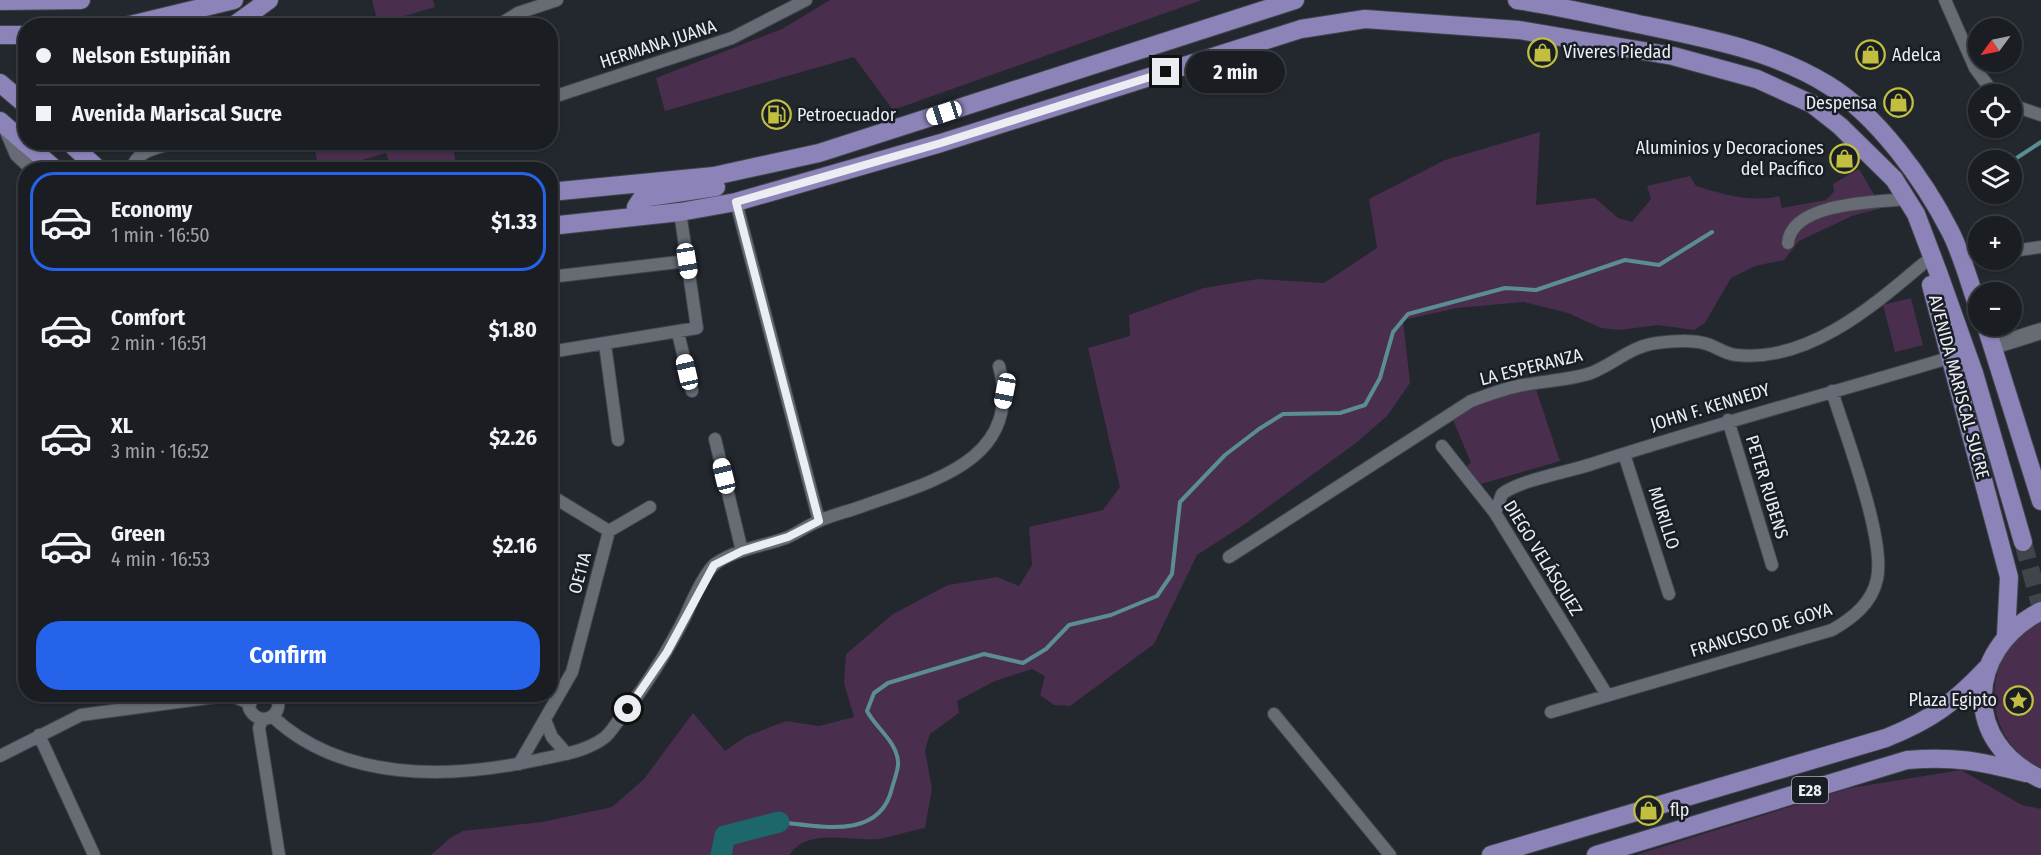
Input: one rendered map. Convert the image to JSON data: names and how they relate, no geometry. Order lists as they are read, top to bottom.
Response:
{
  "streets": {
    "main road": ["AVENIDA MARISCAL SUCRE", "E28"],
    "street": [
      "HERMANA JUANA",
      "LA ESPERANZA",
      "JOHN F. KENNEDY",
      "PETER RUBENS",
      "MURILLO",
      "DIEGO VELÁSQUEZ",
      "OE11A",
      "FRANCISCO DE GOYA"
    ]
  },
  "crossings": [
    ["LA ESPERANZA", "AVENIDA MARISCAL SUCRE"],
    ["AVENIDA MARISCAL SUCRE", "JOHN F. KENNEDY"],
    ["AVENIDA MARISCAL SUCRE", "E28"],
    ["JOHN F. KENNEDY", "PETER RUBENS"],
    ["JOHN F. KENNEDY", "MURILLO"],
    ["JOHN F. KENNEDY", "DIEGO VELÁSQUEZ"],
    ["JOHN F. KENNEDY", "FRANCISCO DE GOYA"],
    ["DIEGO VELÁSQUEZ", "FRANCISCO DE GOYA"]
  ],
  "places": {
    "shop": [
      "Viveres Piedad",
      "Adelca",
      "Despensa",
      "Aluminios y Decoraciones del Pacífico",
      "flp"
    ],
    "fuel station": ["Petroecuador"],
    "place": ["Plaza Egipto"]
  },
  "north": "bottom left",
  "page": {
    "map_buttons": ["+", "−"],
    "banner": ["Nelson Estupiñán", "Avenida Mariscal Sucre"],
    "bubble": "2 min",
    "list": [
      {
        "name": "Economy",
        "note": "1 min · 16:50",
        "value": "$1.33"
      },
      {
        "name": "Comfort",
        "note": "2 min · 16:51",
        "value": "$1.80"
      },
      {
        "name": "XL",
        "note": "3 min · 16:52",
        "value": "$2.26"
      },
      {
        "name": "Green",
        "note": "4 min · 16:53",
        "value": "$2.16"
      }
    ],
    "buttons": "Confirm"
  }
}
